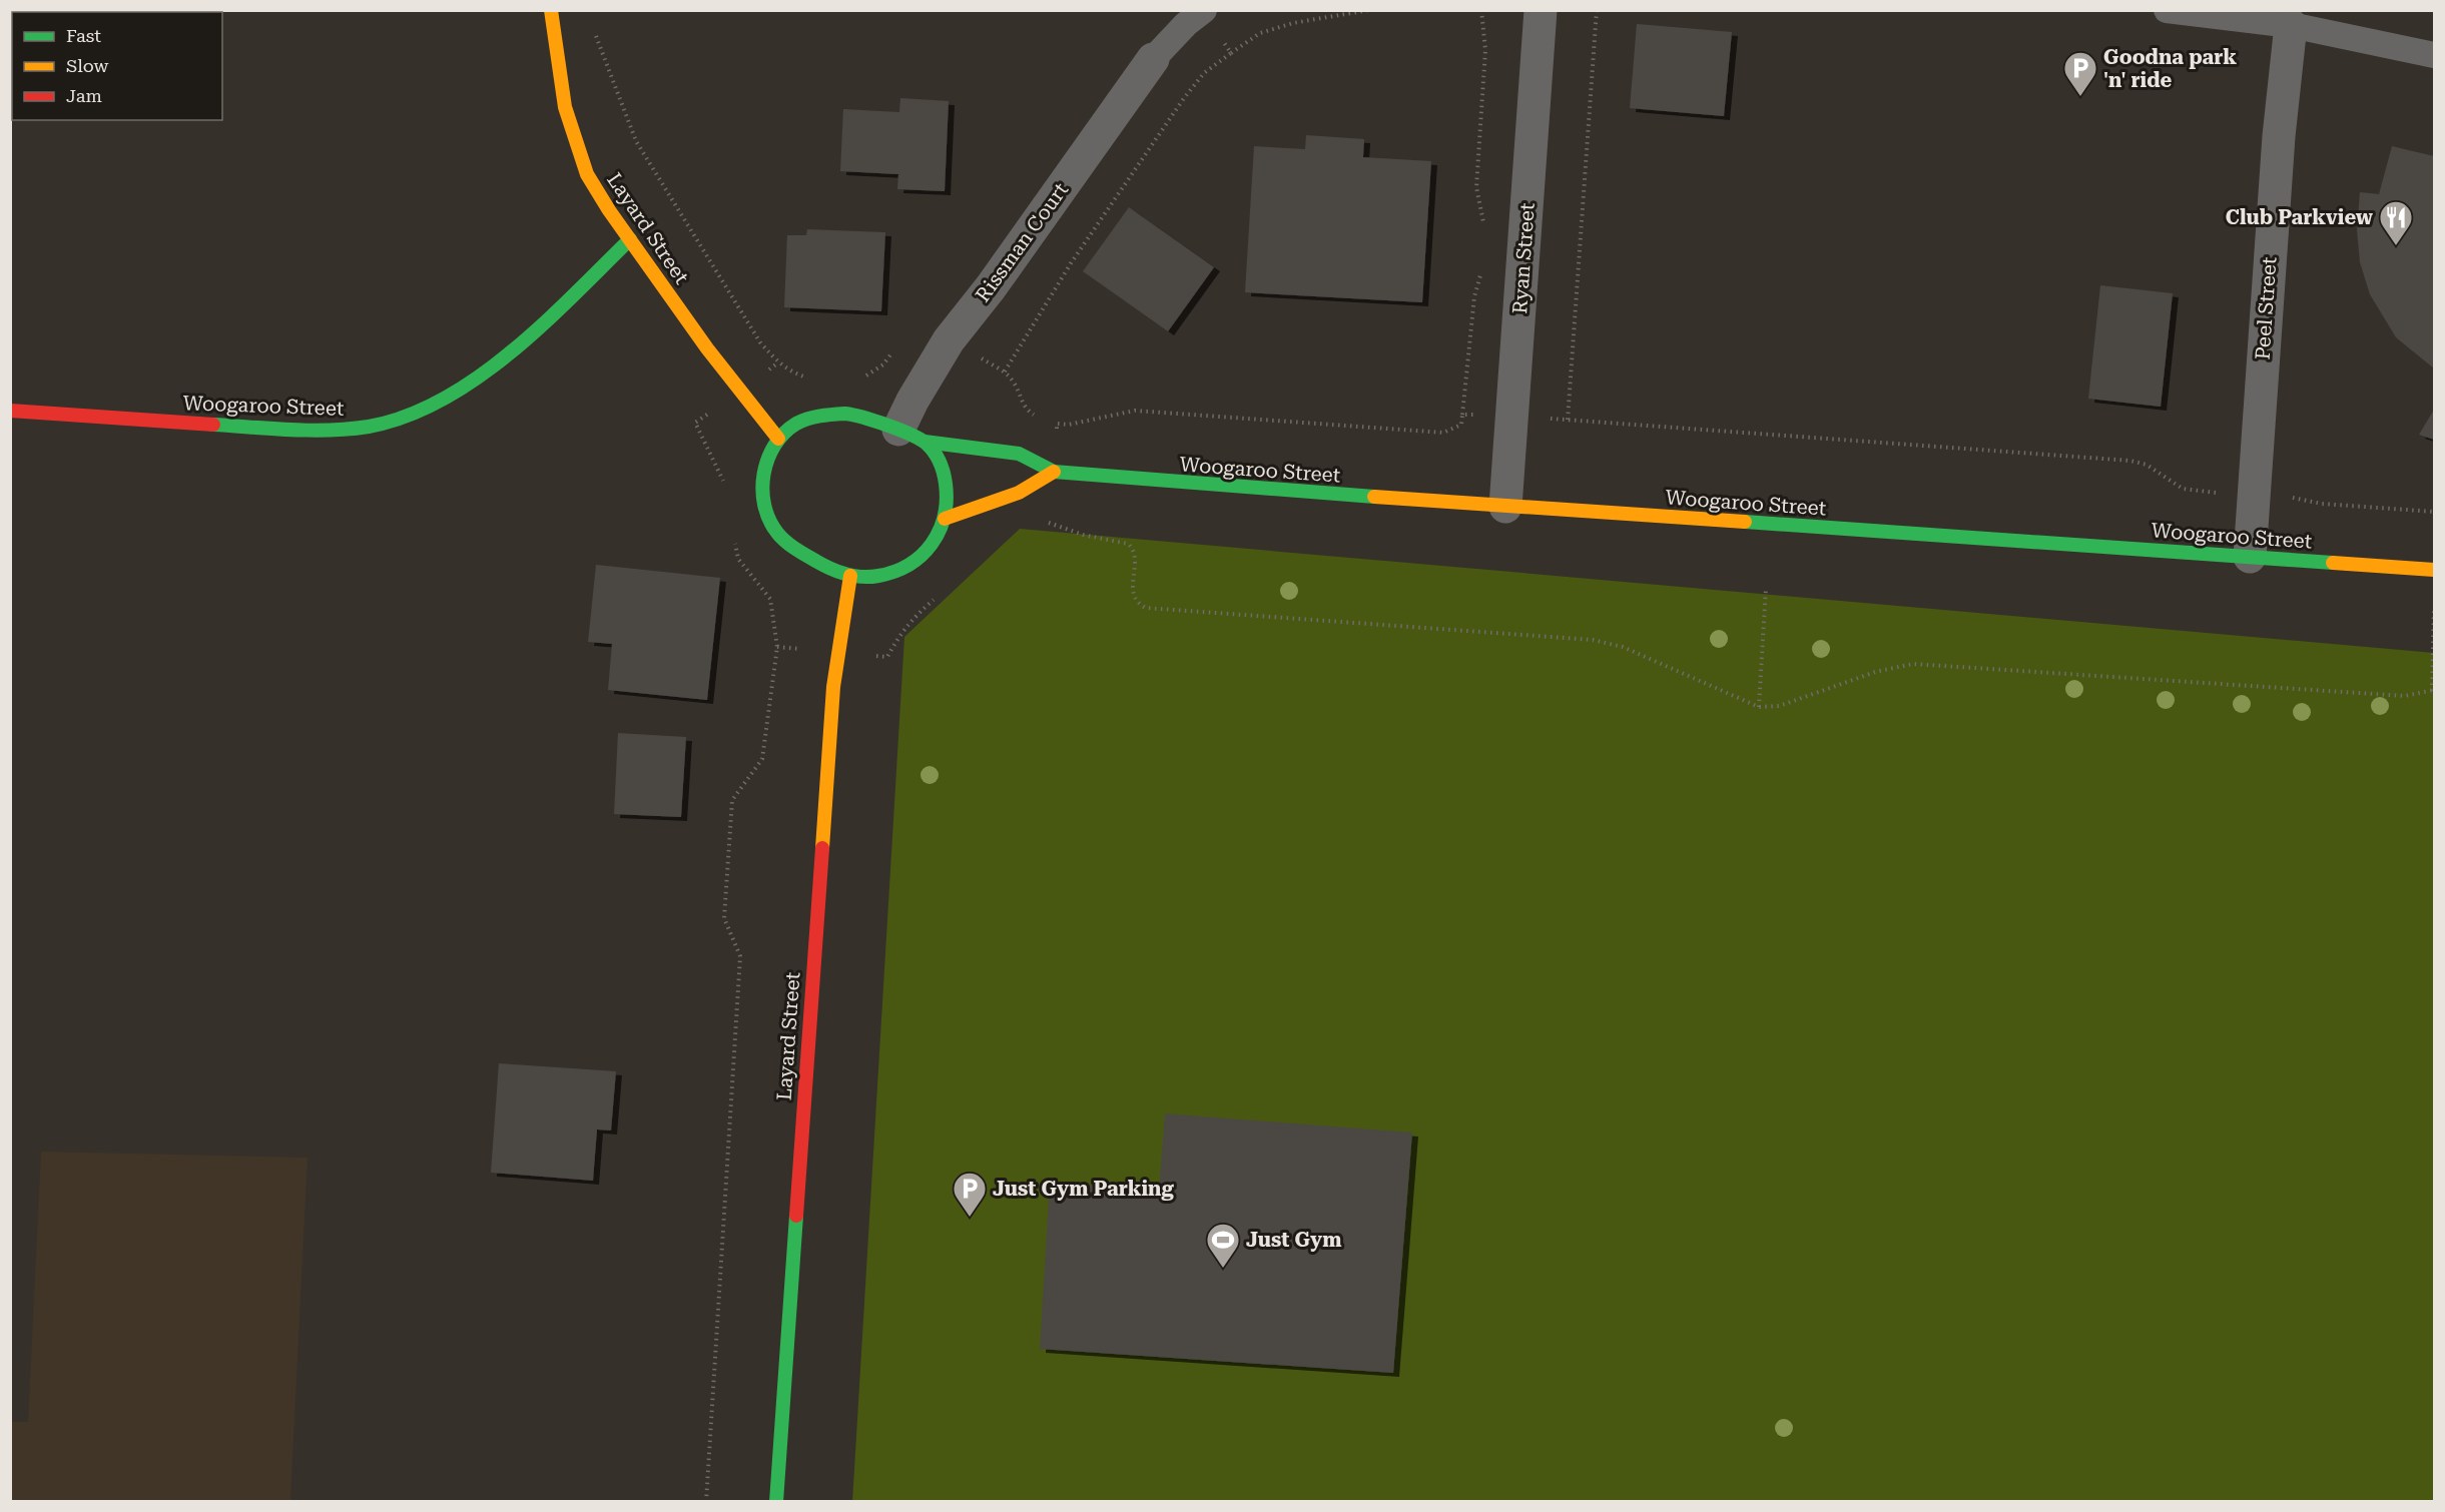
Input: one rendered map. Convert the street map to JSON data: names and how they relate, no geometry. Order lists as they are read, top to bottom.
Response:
{
  "streets": {
    "main road": ["Layard Street", "Woogaroo Street"],
    "street": ["Rissman Court", "Ryan Street", "Peel Street"]
  },
  "crossings": [
    ["Layard Street", "Rissman Court"],
    ["Layard Street", "Woogaroo Street"],
    ["Rissman Court", "Woogaroo Street"],
    ["Ryan Street", "Woogaroo Street"],
    ["Peel Street", "Woogaroo Street"]
  ],
  "places": {
    "parking": ["Goodna park 'n' ride", "Just Gym Parking"],
    "restaurant": ["Club Parkview"],
    "sports": ["Just Gym"]
  },
  "legend": ["Fast", "Slow", "Jam"]
}
